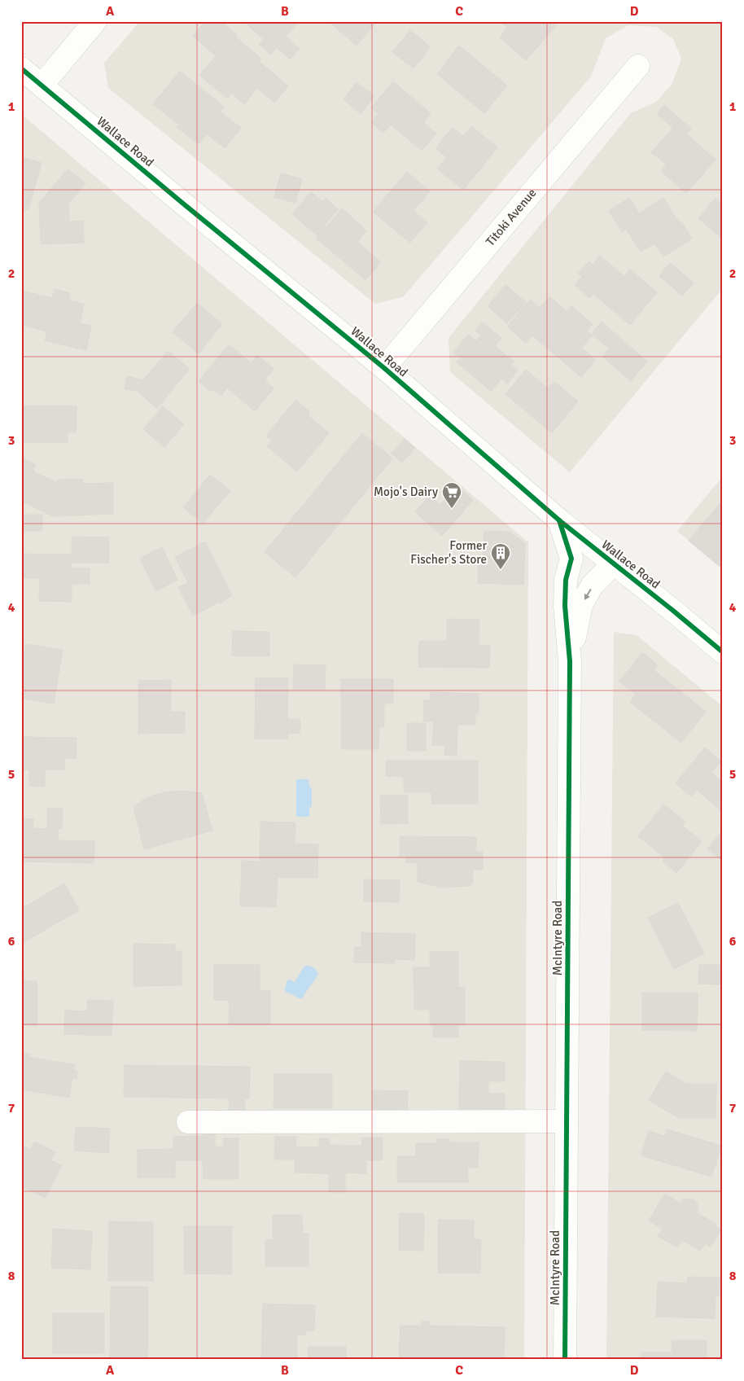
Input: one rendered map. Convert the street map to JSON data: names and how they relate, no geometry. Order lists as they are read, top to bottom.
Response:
{
  "streets": {
    "street": ["Wallace Road", "Titoki Avenue", "McIntyre Road"]
  },
  "crossings": [
    ["Wallace Road", "Titoki Avenue"],
    ["Wallace Road", "McIntyre Road"]
  ],
  "places": {
    "supermarket": ["Mojo's Dairy"],
    "building": ["Former Fischer's Store"]
  },
  "grid": {
    "columns": [
      "A",
      "B",
      "C",
      "D"
    ],
    "rows": [
      "1",
      "2",
      "3",
      "4",
      "5",
      "6",
      "7",
      "8"
    ]
  }
}
